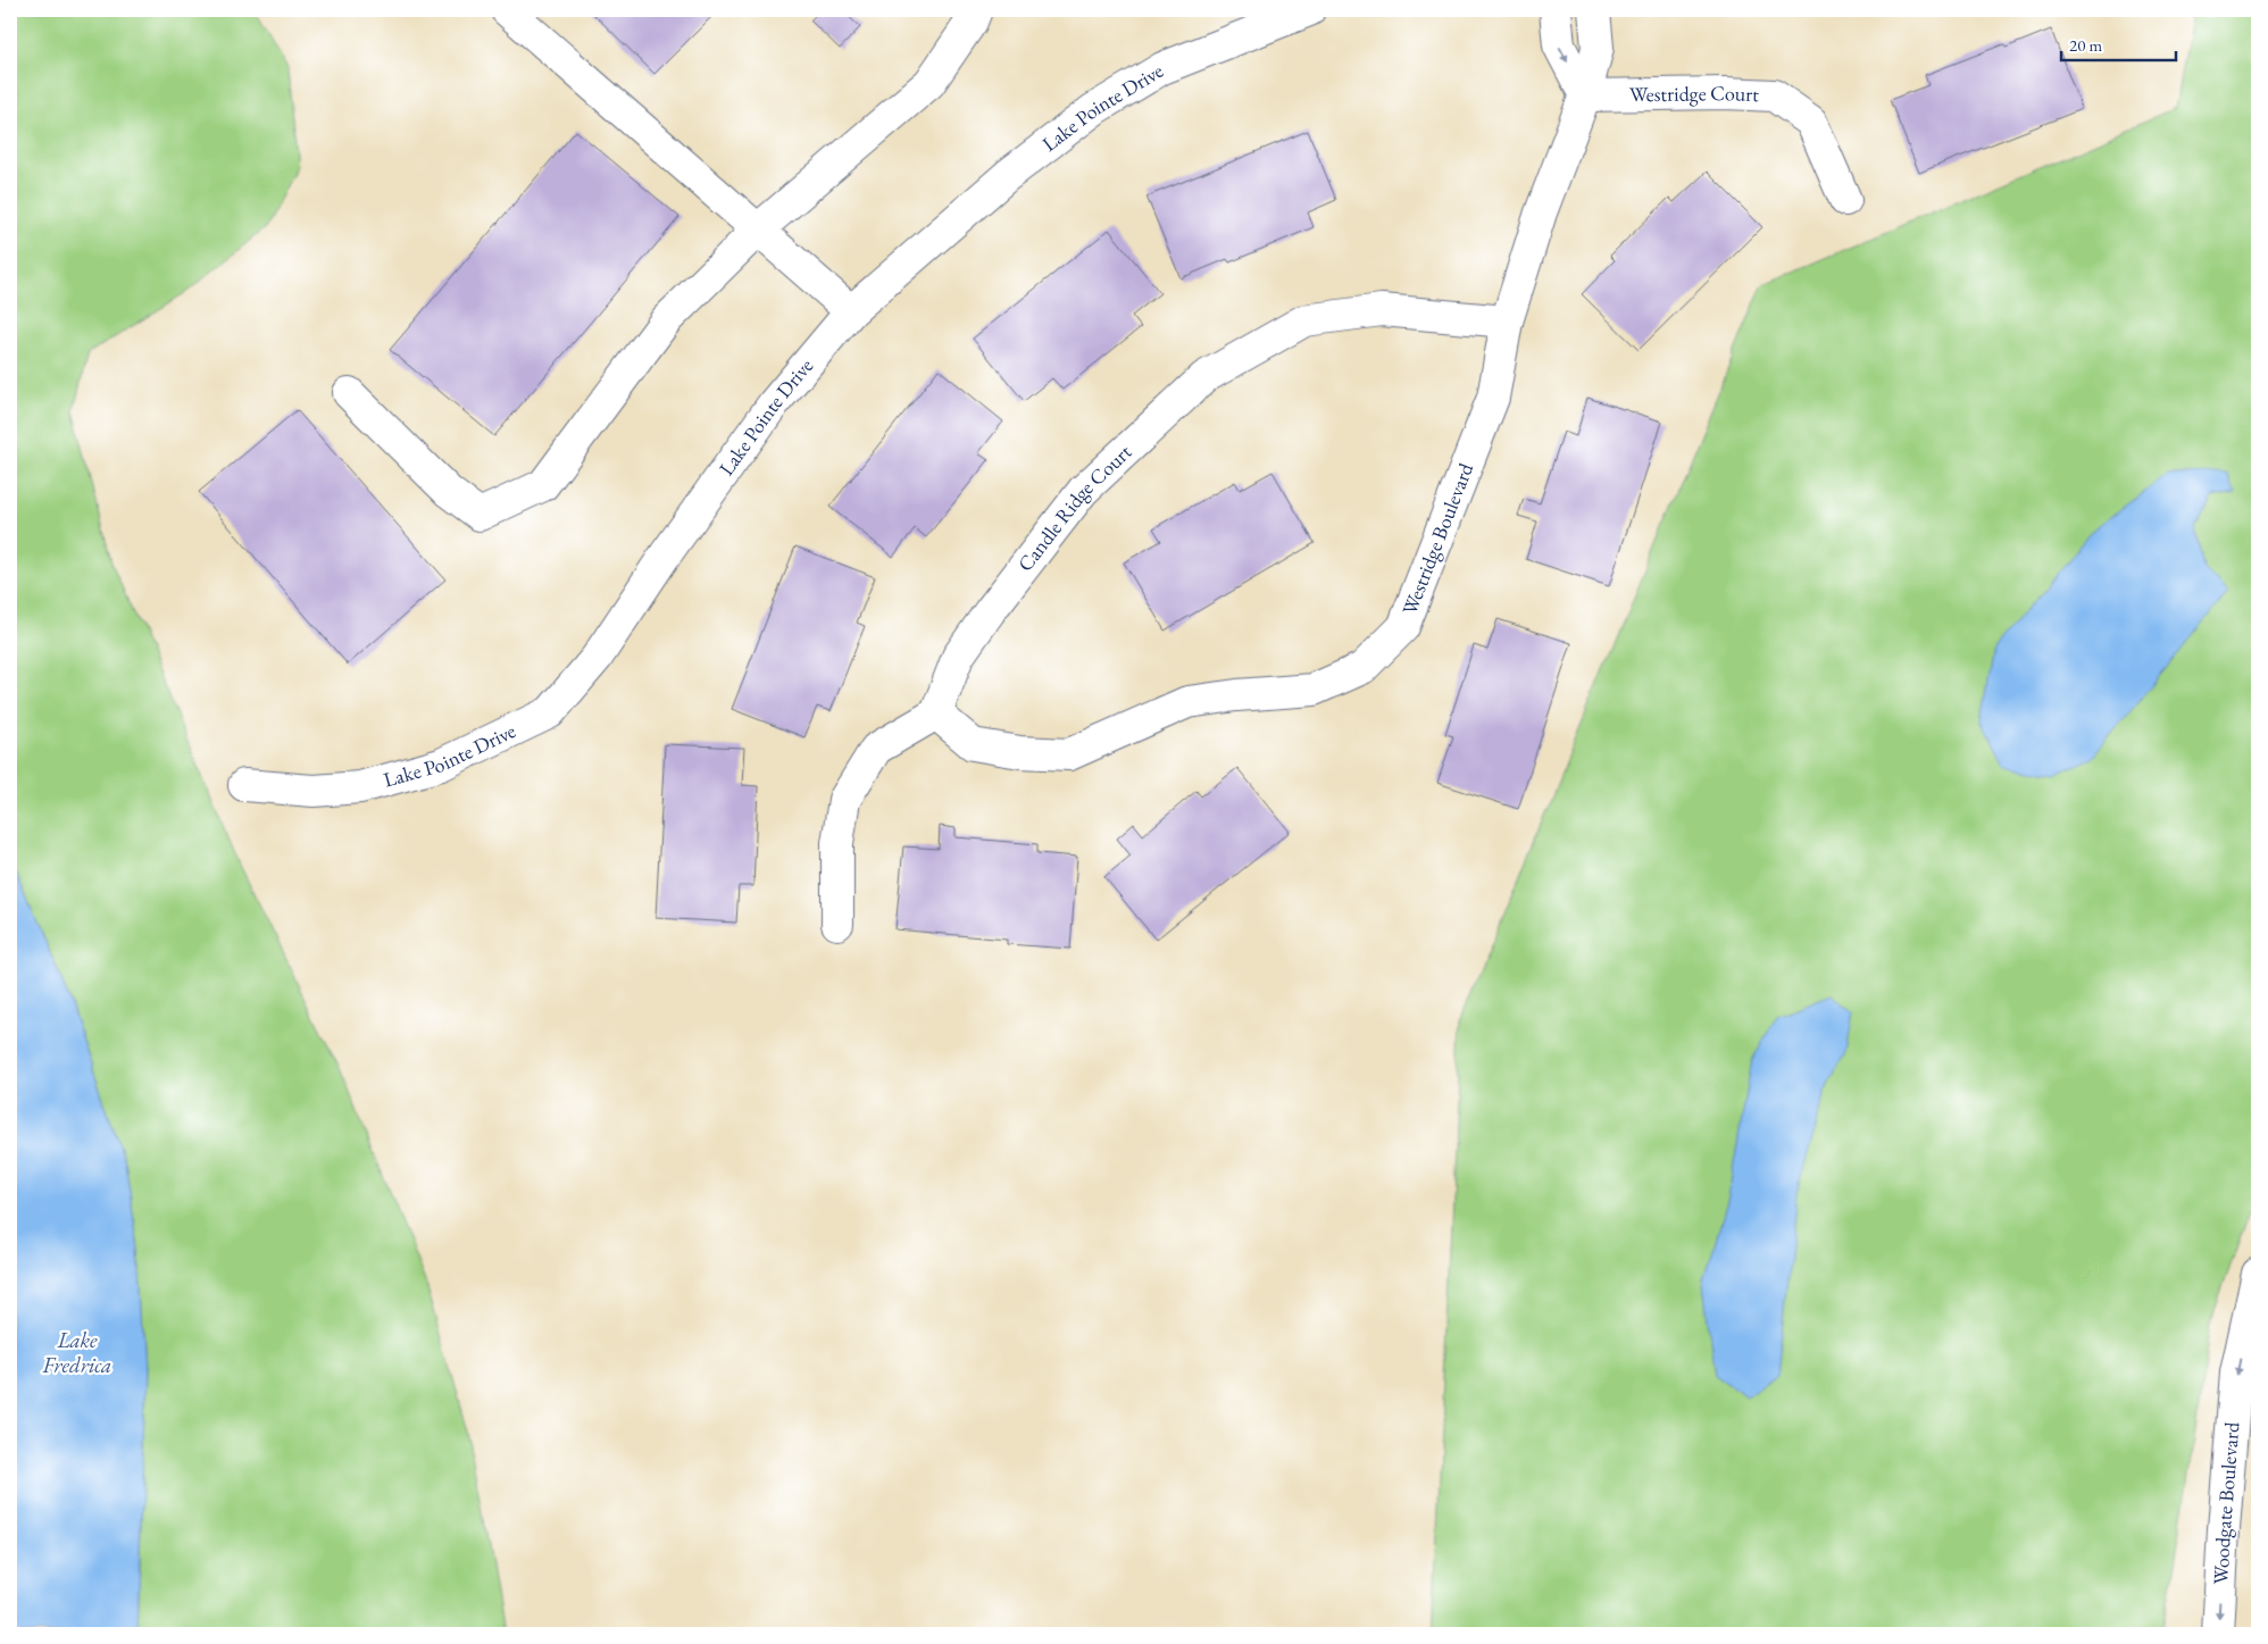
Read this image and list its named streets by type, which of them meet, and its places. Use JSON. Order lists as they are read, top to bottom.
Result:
{
  "streets": {
    "street": [
      "Westridge Court",
      "Lake Pointe Drive",
      "Candle Ridge Court",
      "Westridge Boulevard",
      "Woodgate Boulevard"
    ]
  },
  "crossings": [
    ["Westridge Court", "Westridge Boulevard"],
    ["Candle Ridge Court", "Westridge Boulevard"]
  ],
  "one_way": ["Woodgate Boulevard"],
  "water": ["Lake Fredrica"],
  "scale_bar": "20 m"
}
